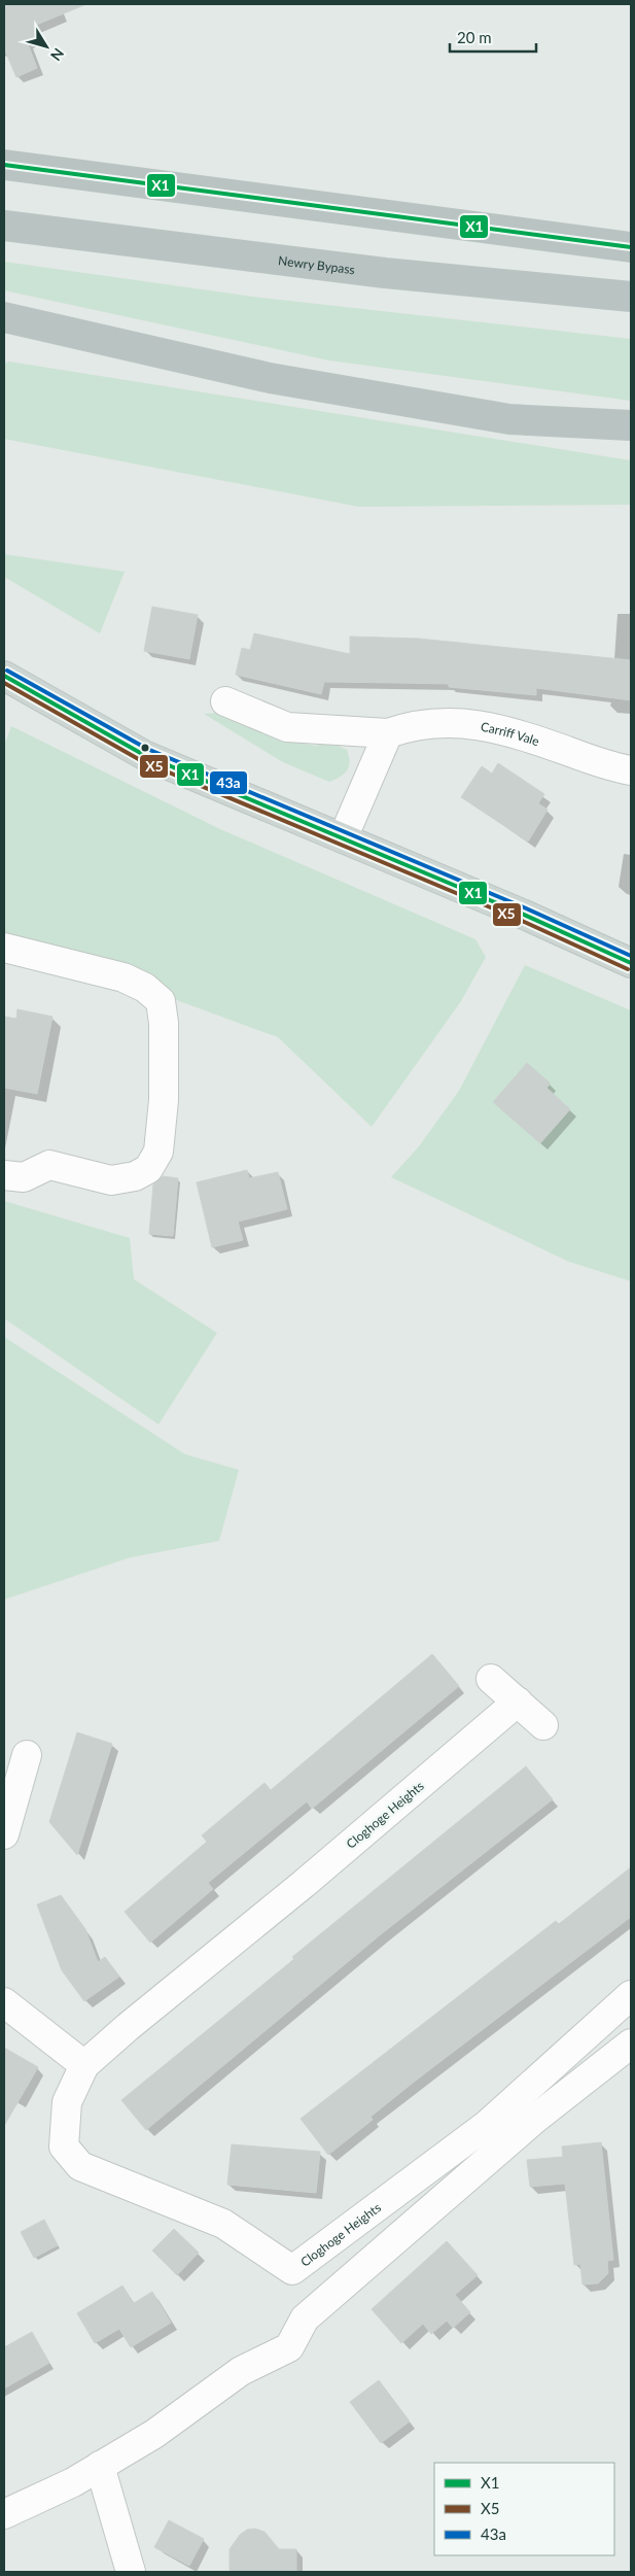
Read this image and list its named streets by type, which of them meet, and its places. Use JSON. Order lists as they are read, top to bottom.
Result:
{
  "streets": {
    "highway": ["Newry Bypass"],
    "street": ["Carriff Vale", "Cloghoge Heights"]
  },
  "lines": ["transit line X1", "transit line 43a", "transit line X5"],
  "legend": ["X1", "X5", "43a"],
  "scale_bar": "20 m",
  "north": "bottom right"
}
